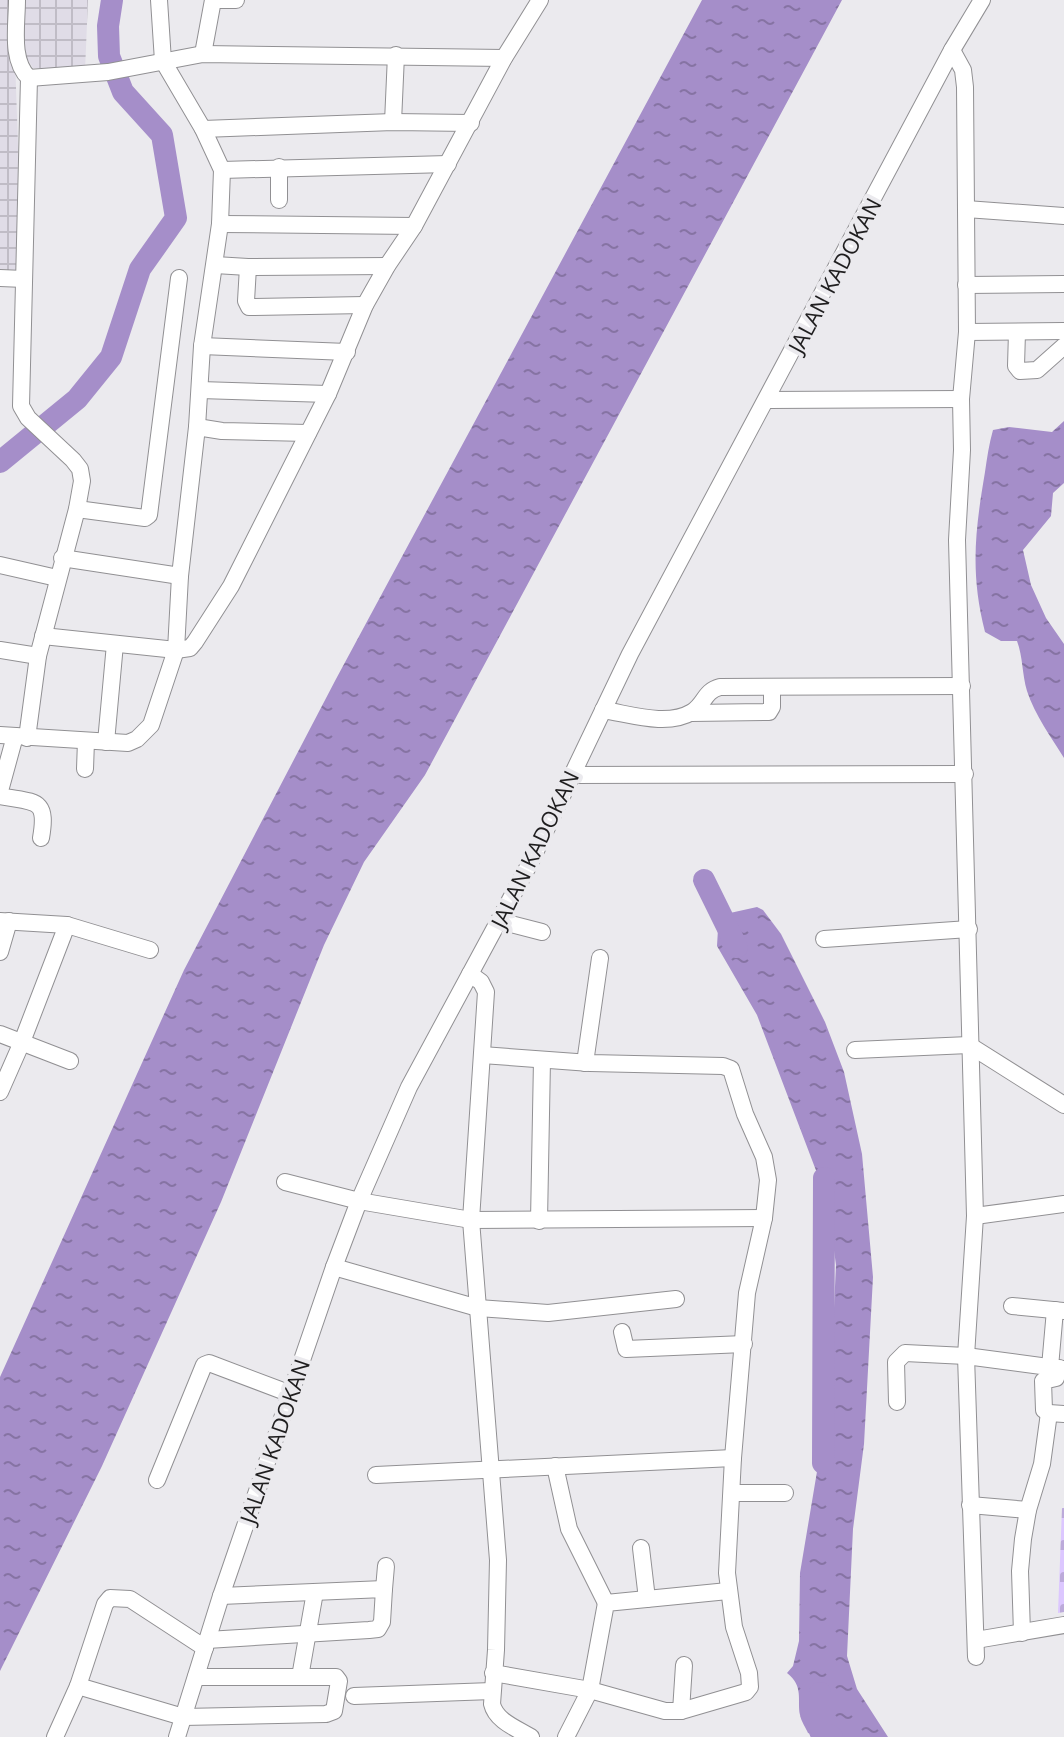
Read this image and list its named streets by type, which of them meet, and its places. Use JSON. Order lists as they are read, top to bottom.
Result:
{
  "streets": {
    "street": ["JALAN KADOKAN"]
  }
}
